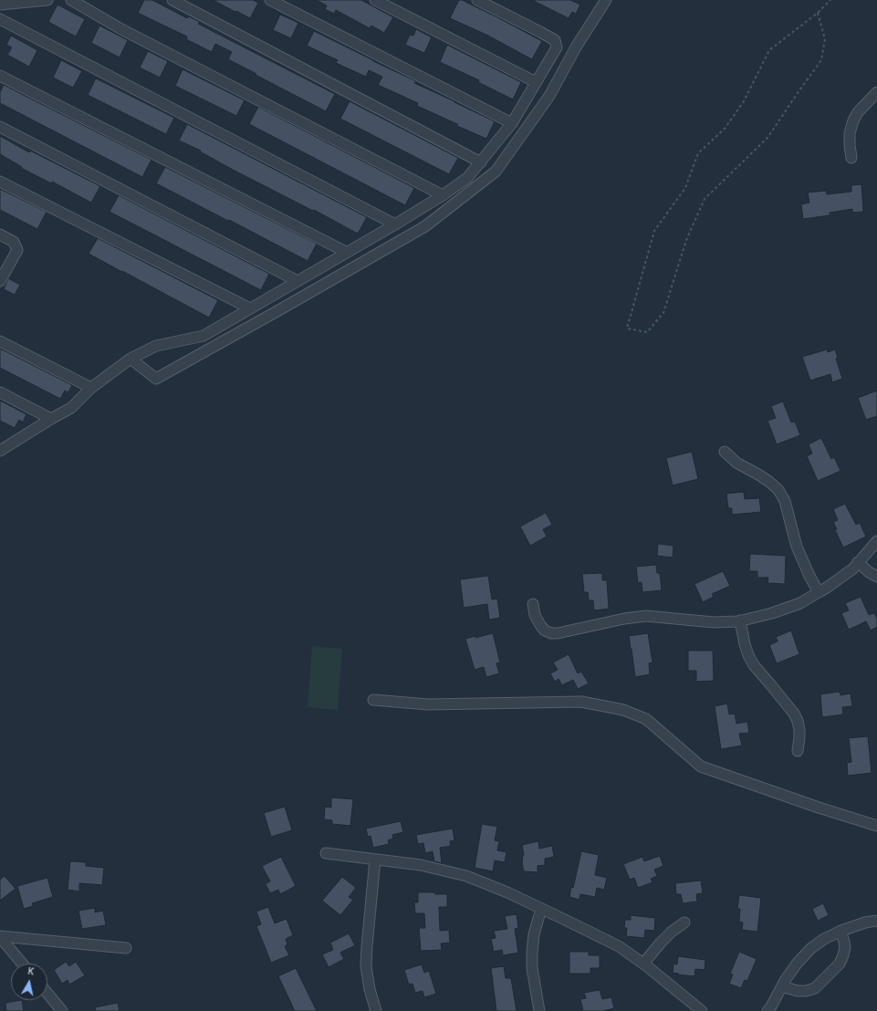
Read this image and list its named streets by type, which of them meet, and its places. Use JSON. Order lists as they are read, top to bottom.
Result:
{
  "north": "top"
}
